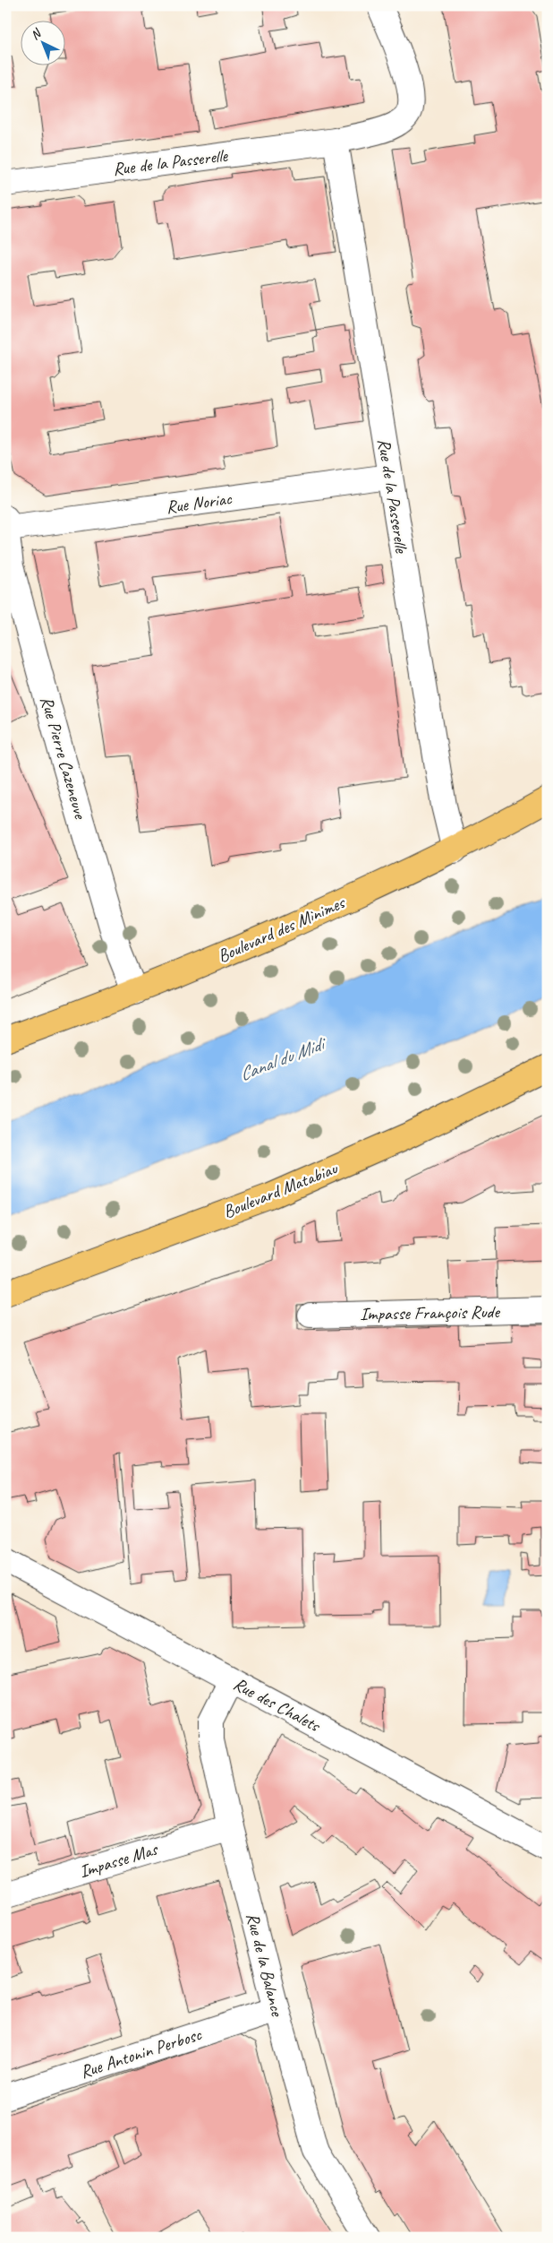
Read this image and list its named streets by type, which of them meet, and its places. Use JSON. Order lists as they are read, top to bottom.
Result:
{
  "streets": {
    "main road": ["Boulevard des Minimes", "Boulevard Matabiau"],
    "street": [
      "Rue de la Passerelle",
      "Rue Noriac",
      "Rue Pierre Cazeneuve",
      "Impasse François Rude",
      "Rue des Chalets",
      "Impasse Mas",
      "Rue de la Balance",
      "Rue Antonin Perbosc"
    ]
  },
  "crossings": [
    ["Rue de la Passerelle", "Rue Noriac"],
    ["Rue de la Passerelle", "Boulevard des Minimes"],
    ["Rue Noriac", "Rue Pierre Cazeneuve"],
    ["Rue Pierre Cazeneuve", "Boulevard des Minimes"],
    ["Rue des Chalets", "Rue de la Balance"],
    ["Impasse Mas", "Rue de la Balance"],
    ["Rue de la Balance", "Rue Antonin Perbosc"]
  ],
  "water": ["Canal du Midi"],
  "north": "top left"
}
